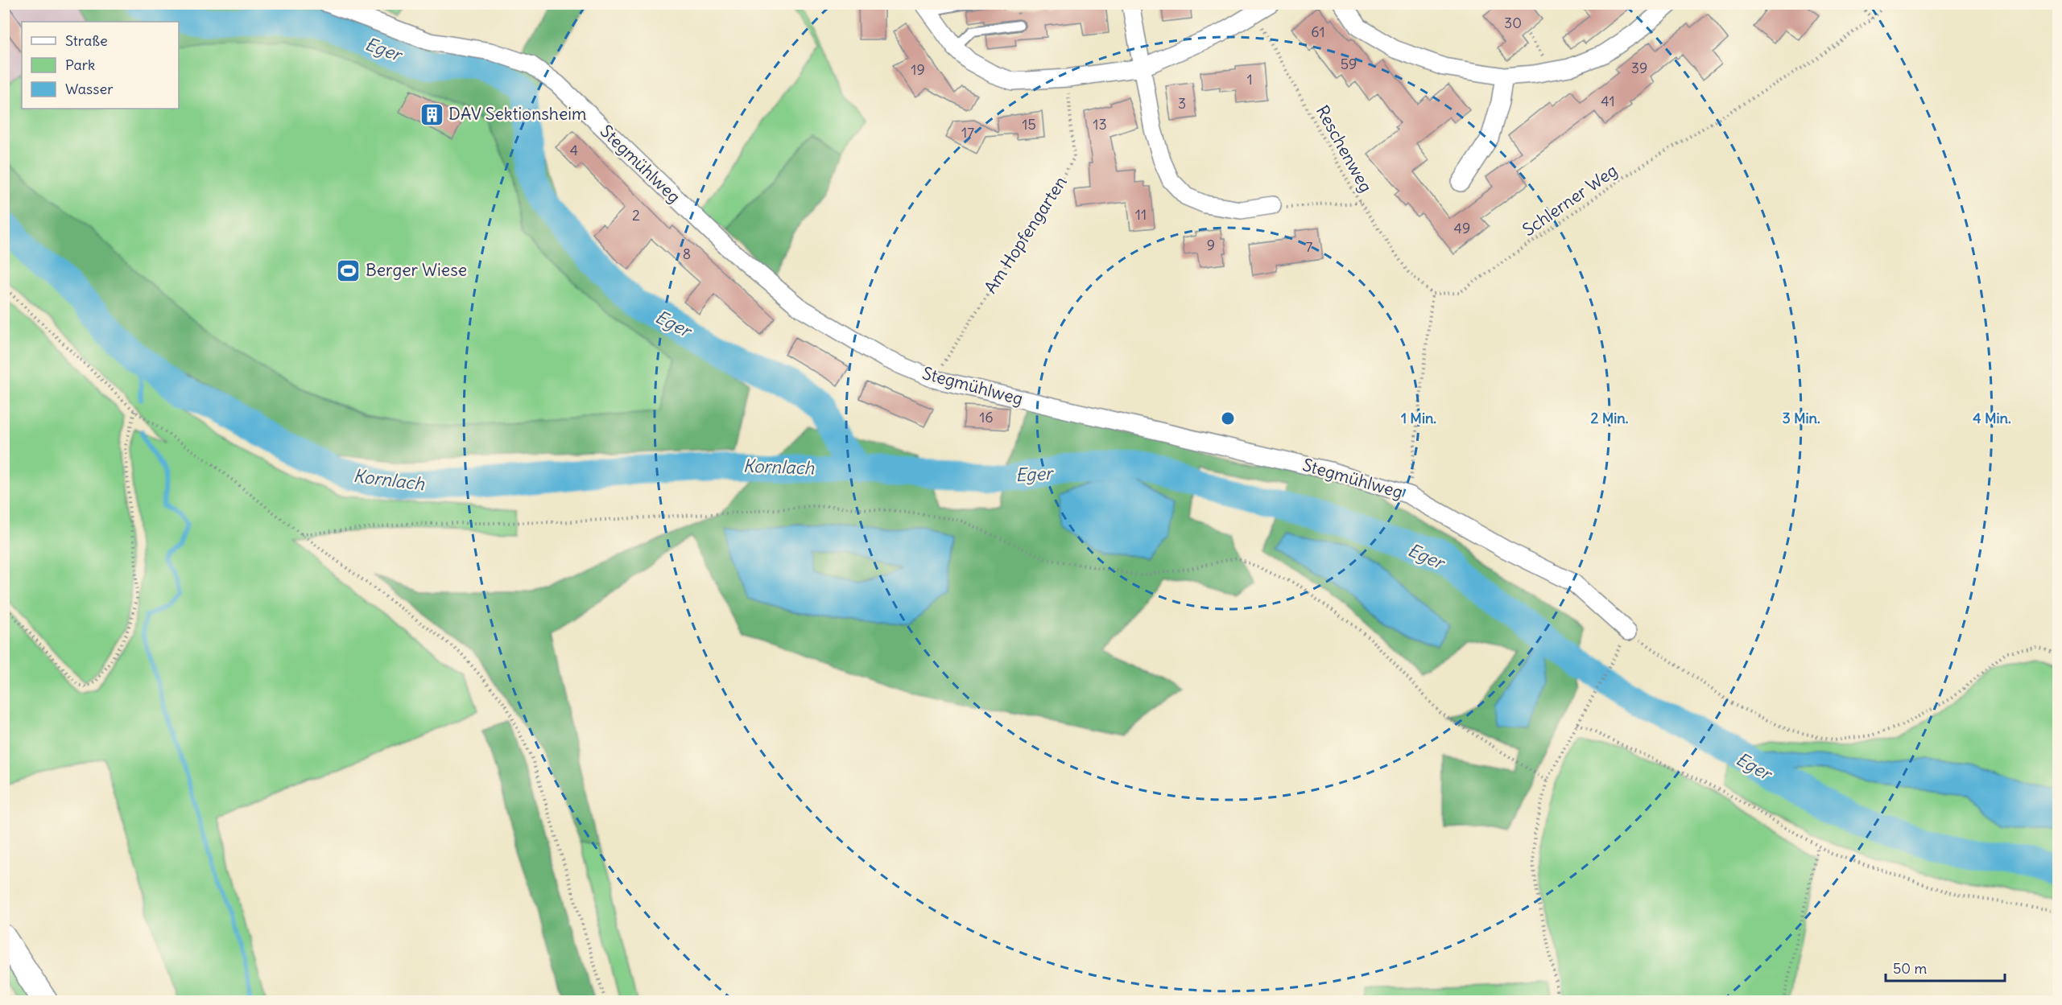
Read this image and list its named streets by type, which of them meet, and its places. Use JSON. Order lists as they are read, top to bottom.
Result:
{
  "streets": {
    "street": ["Stegmühlweg"],
    "path": ["Reschenweg", "Schlerner Weg", "Am Hopfengarten"]
  },
  "crossings": [
    ["Reschenweg", "Schlerner Weg"],
    ["Stegmühlweg", "Am Hopfengarten"]
  ],
  "water": ["Eger", "Kornlach"],
  "places": {
    "building": ["DAV Sektionsheim"],
    "sports": ["Berger Wiese"]
  },
  "house_numbers": [
    "30",
    "61",
    "59",
    "39",
    "19",
    "1",
    "41",
    "3",
    "15",
    "13",
    "17",
    "4",
    "11",
    "2",
    "49",
    "9",
    "7",
    "8",
    "16"
  ],
  "legend": ["Straße", "Park", "Wasser"],
  "scale_bar": "50 m",
  "rings": [
    "1 Min.",
    "2 Min.",
    "3 Min.",
    "4 Min."
  ]
}
